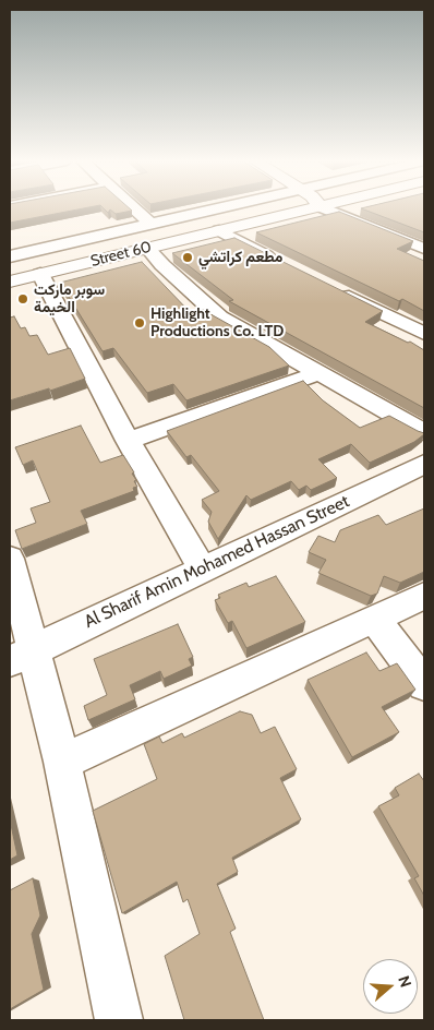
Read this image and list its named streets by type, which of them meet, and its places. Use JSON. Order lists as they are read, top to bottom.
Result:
{
  "streets": {
    "main road": ["Street 60"],
    "street": ["Al Sharif Amin Mohamed Hassan Street"]
  },
  "places": ["مطعم كراتشي", "سوبر ماركت الخيمة", "Highlight Productions Co. LTD"],
  "north": "right"
}
